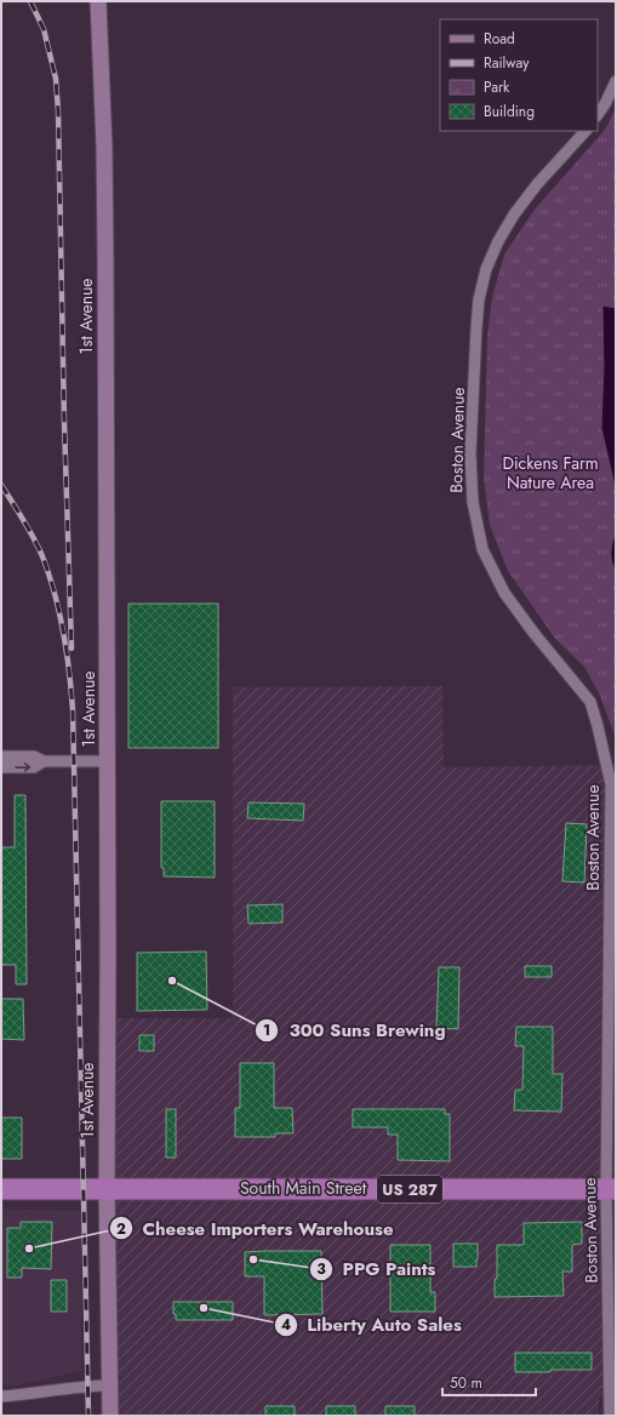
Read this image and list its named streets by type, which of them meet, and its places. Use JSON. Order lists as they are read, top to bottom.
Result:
{
  "streets": {
    "highway": ["South Main Street", "US 287"],
    "street": ["1st Avenue", "Boston Avenue"]
  },
  "crossings": [
    ["1st Avenue", "South Main Street"],
    ["1st Avenue", "US 287"],
    ["Boston Avenue", "South Main Street"],
    ["South Main Street", "US 287"]
  ],
  "parks": ["Dickens Farm Nature Area"],
  "places": [
    "300 Suns Brewing",
    "Cheese Importers Warehouse",
    "PPG Paints",
    "Liberty Auto Sales"
  ],
  "legend": [
    "Road",
    "Railway",
    "Park",
    "Building"
  ],
  "scale_bar": "50 m"
}
